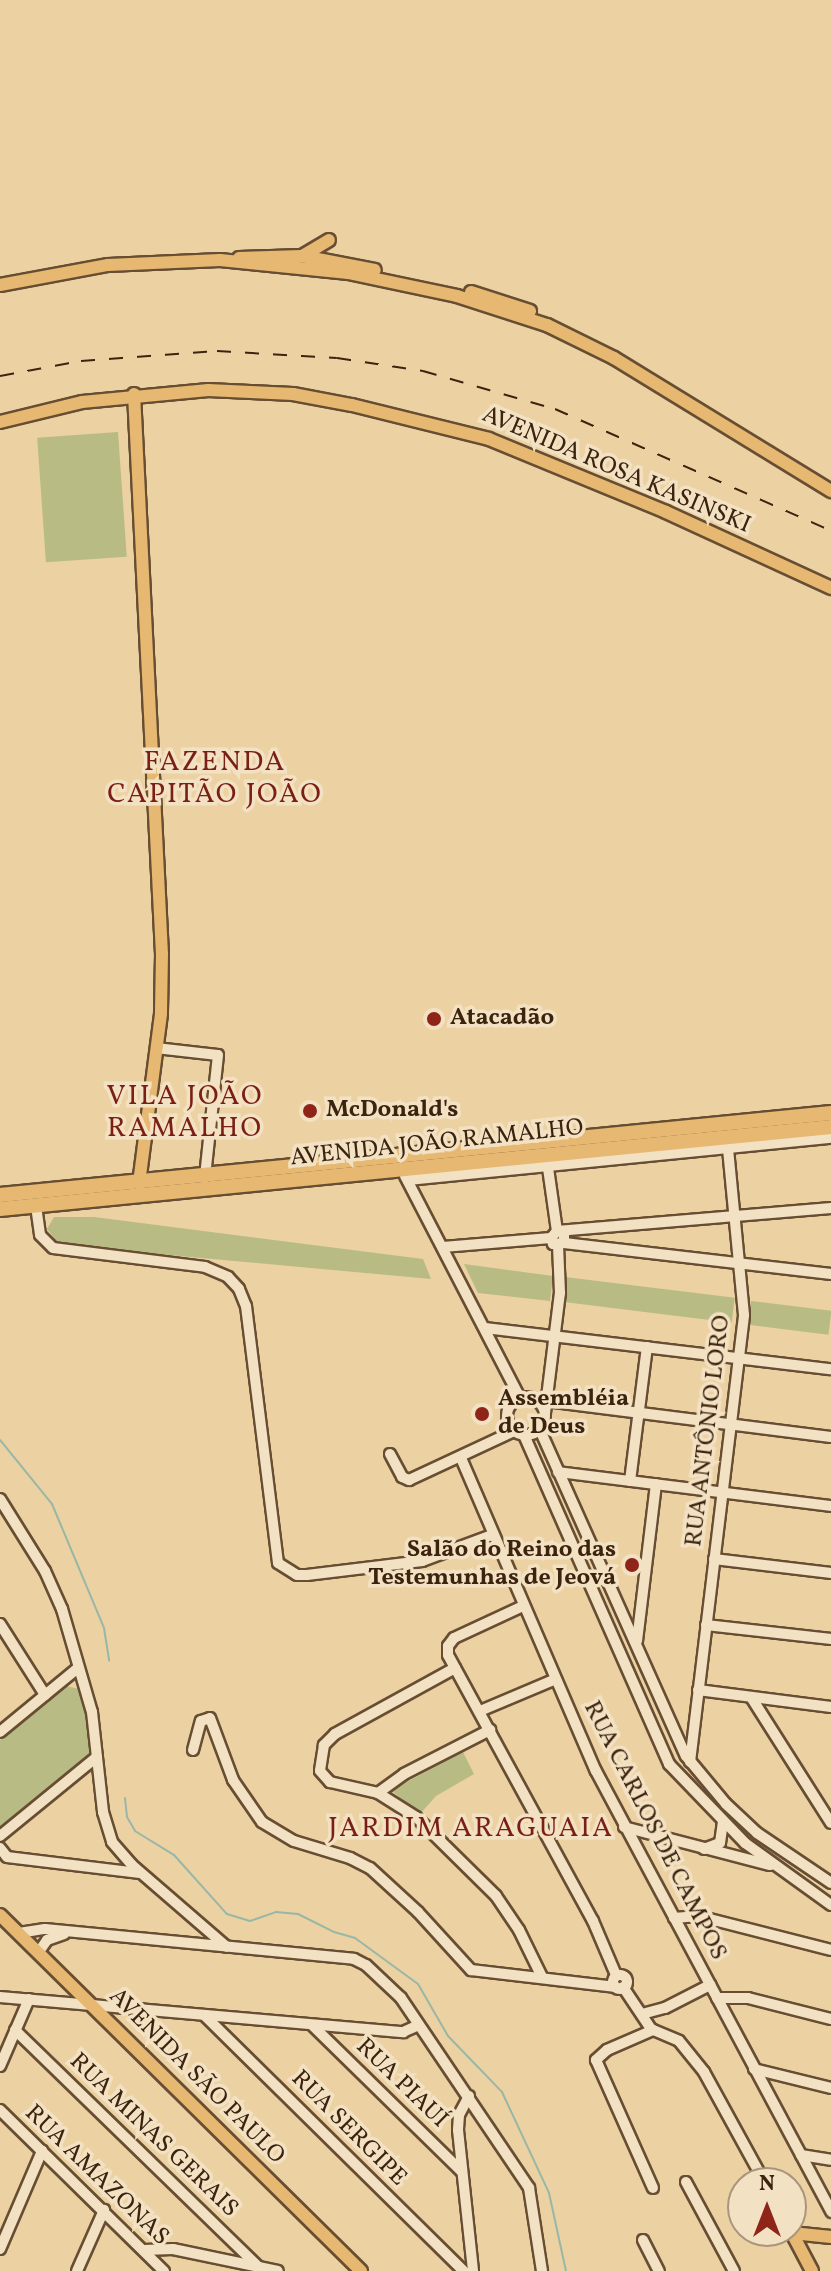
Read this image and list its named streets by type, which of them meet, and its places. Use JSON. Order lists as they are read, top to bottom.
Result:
{
  "streets": {
    "highway": ["AVENIDA JOÃO RAMALHO"],
    "main road": ["AVENIDA ROSA KASINSKI", "AVENIDA SÃO PAULO"],
    "street": [
      "RUA ANTÔNIO LORO",
      "RUA CARLOS DE CAMPOS",
      "RUA PIAUÍ",
      "RUA SERGIPE",
      "RUA MINAS GERAIS",
      "RUA AMAZONAS"
    ]
  },
  "crossings": [
    ["AVENIDA JOÃO RAMALHO", "RUA ANTÔNIO LORO"]
  ],
  "districts": ["FAZENDA CAPITÃO JOÃO", "VILA JOÃO RAMALHO", "JARDIM ARAGUAIA"],
  "places": [
    "Atacadão",
    "McDonald's",
    "Assembléia de Deus",
    "Salão do Reino das Testemunhas de Jeová"
  ],
  "north": "top"
}
